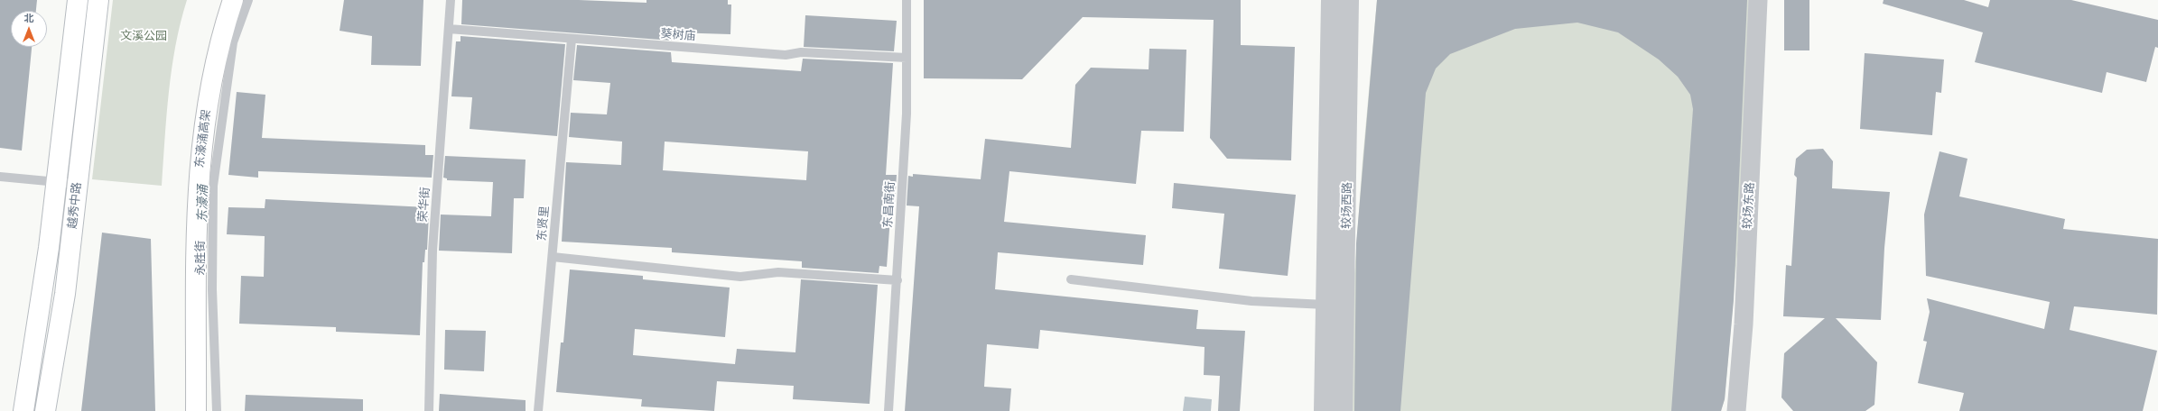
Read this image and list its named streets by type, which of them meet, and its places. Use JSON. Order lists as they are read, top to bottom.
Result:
{
  "streets": {
    "main road": ["东濠涌高架", "越秀中路"],
    "street": ["较场西路", "较场东路"],
    "lane": [
      "葵树庙",
      "荣华街",
      "东昌南街",
      "东贤里",
      "永胜街"
    ]
  },
  "crossings": [
    ["葵树庙", "荣华街"],
    ["葵树庙", "东昌南街"],
    ["葵树庙", "东贤里"]
  ],
  "water": ["东濠涌"],
  "parks": ["文溪公园"],
  "north": "top"
}
